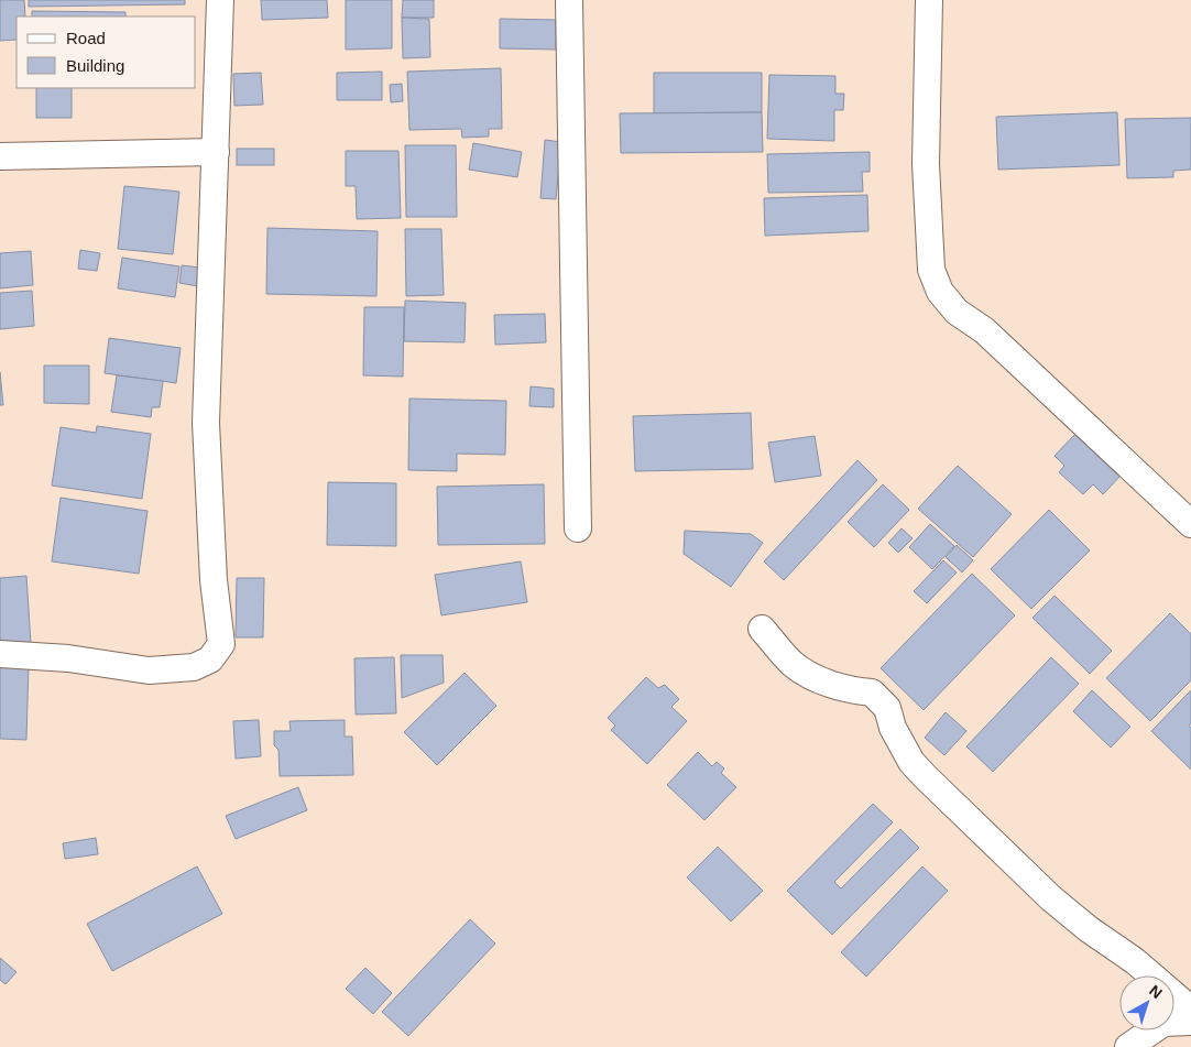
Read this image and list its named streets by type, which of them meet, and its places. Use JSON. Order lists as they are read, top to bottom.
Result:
{
  "legend": ["Road", "Building"],
  "north": "top right"
}
